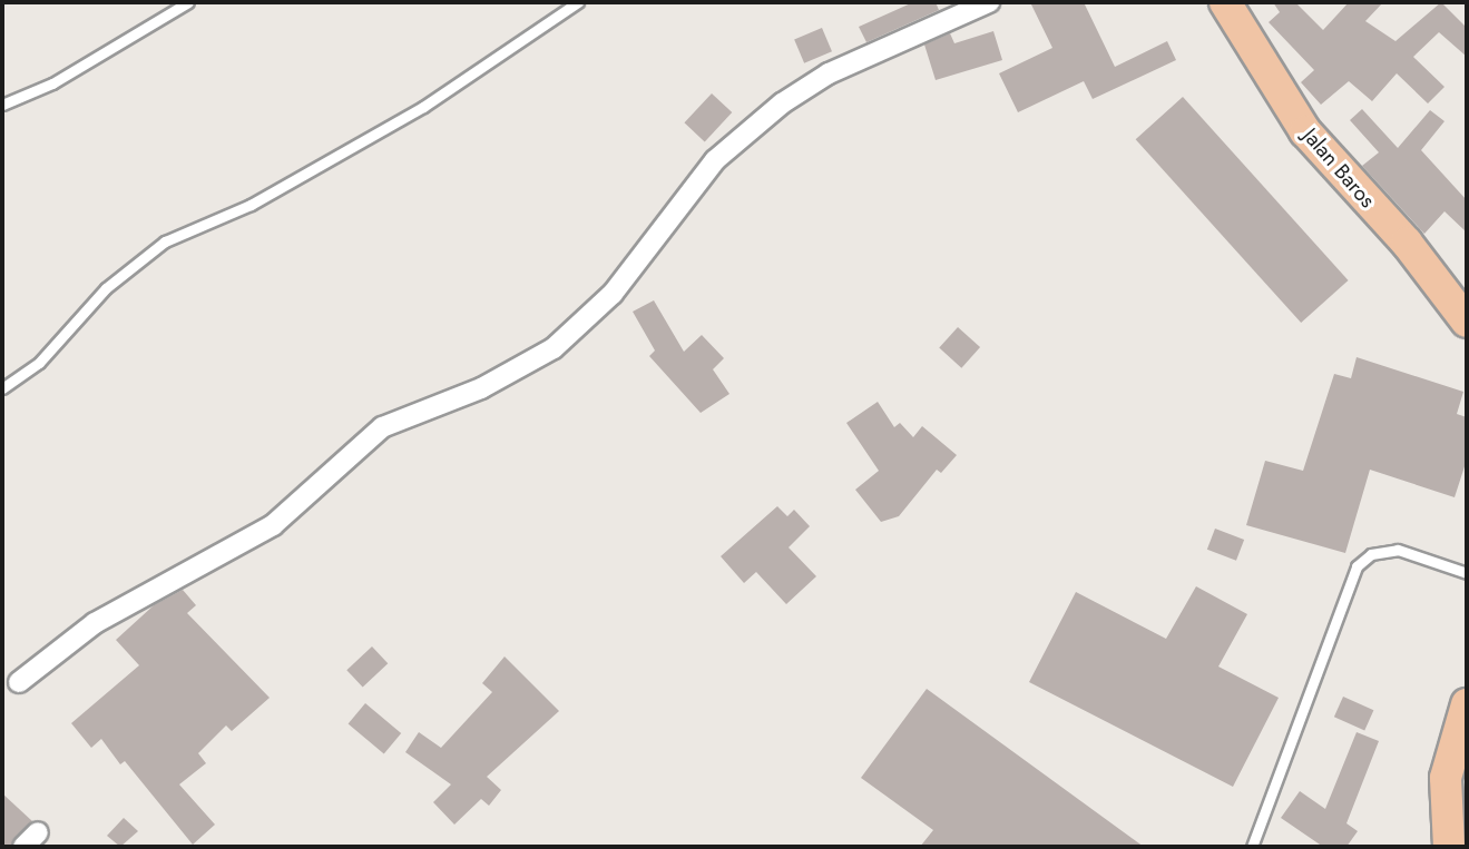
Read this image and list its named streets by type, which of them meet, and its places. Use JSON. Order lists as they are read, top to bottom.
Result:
{
  "streets": {
    "main road": ["Jalan Baros"]
  }
}
